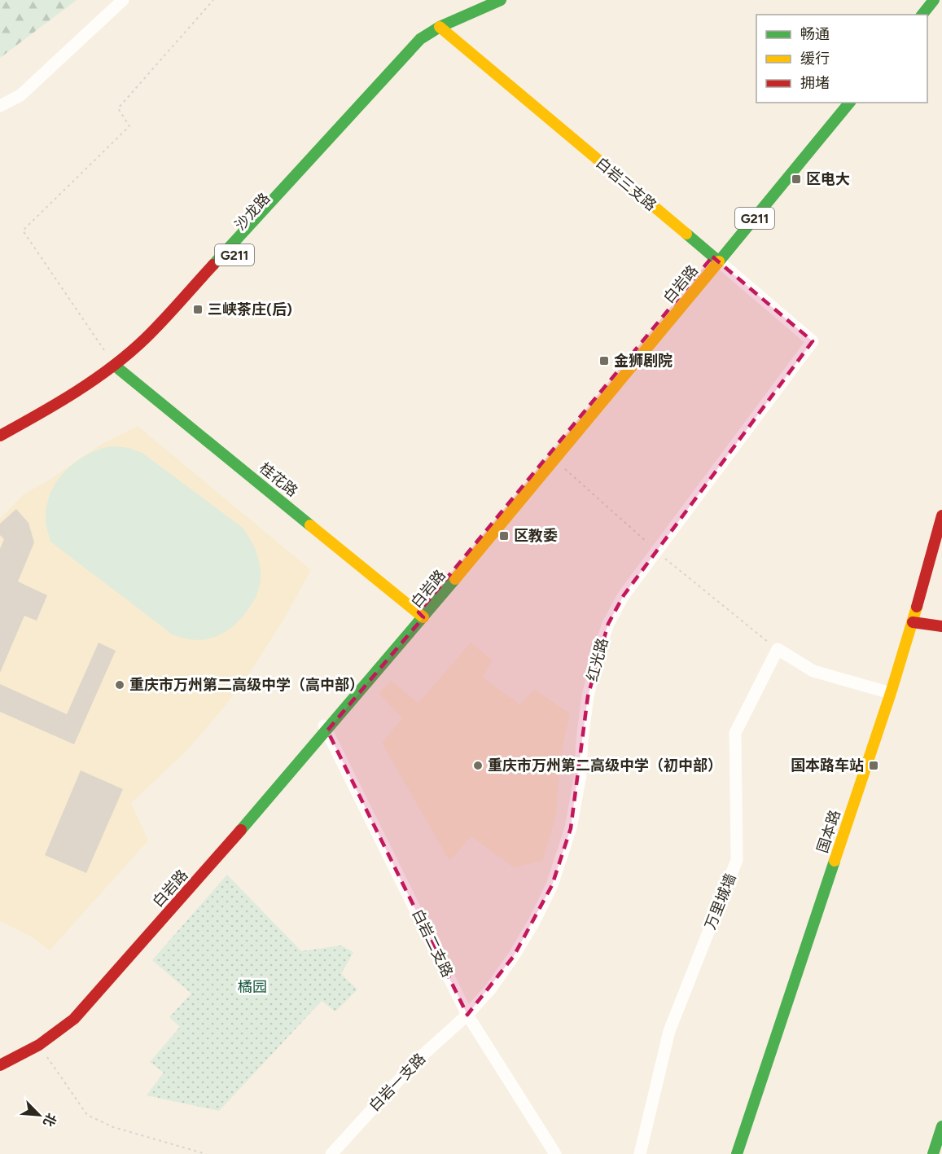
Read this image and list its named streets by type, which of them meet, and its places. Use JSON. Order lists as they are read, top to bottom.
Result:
{
  "streets": {
    "main road": [
      "白岩三支路",
      "沙龙路",
      "G211",
      "白岩路",
      "桂花路",
      "国本路"
    ],
    "street": [
      "红光路",
      "万里城墙",
      "白岩二支路",
      "白岩一支路"
    ]
  },
  "crossings": [
    ["白岩三支路", "沙龙路"],
    ["白岩三支路", "白岩路"],
    ["白岩三支路", "红光路"],
    ["沙龙路", "桂花路"],
    ["白岩路", "桂花路"],
    ["白岩路", "白岩二支路"],
    ["红光路", "白岩二支路"],
    ["红光路", "白岩一支路"],
    ["白岩二支路", "白岩一支路"]
  ],
  "parks": ["橘园"],
  "places": {
    "transit": [
      "区电大",
      "三峡茶庄(后)",
      "金狮剧院",
      "区教委",
      "国本路车站"
    ],
    "other": ["重庆市万州第二高级中学（高中部）", "重庆市万州第二高级中学（初中部）"]
  },
  "legend": ["畅通", "缓行", "拥堵"],
  "north": "bottom right"
}
